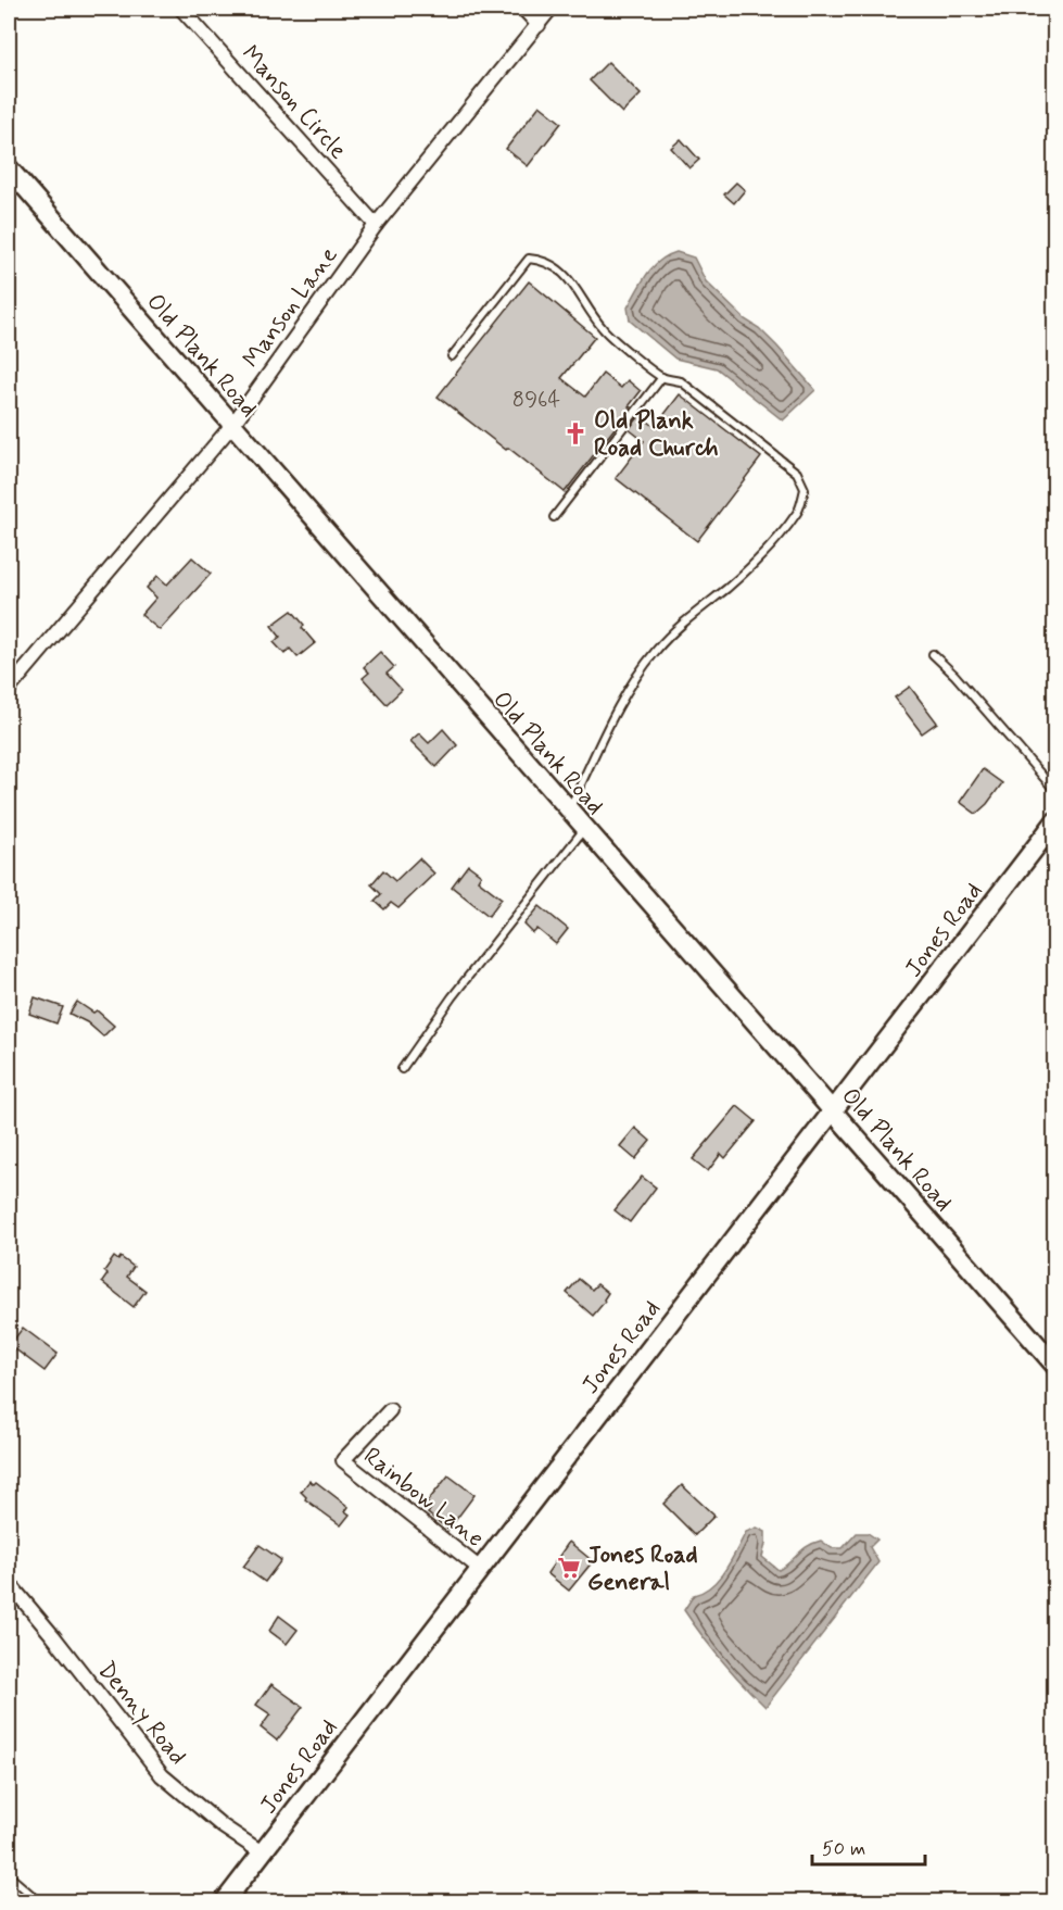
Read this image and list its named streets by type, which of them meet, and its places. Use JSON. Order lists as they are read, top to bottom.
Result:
{
  "streets": {
    "street": [
      "Manson Circle",
      "Manson Lane",
      "Old Plank Road",
      "Jones Road",
      "Rainbow Lane",
      "Denny Road"
    ]
  },
  "crossings": [
    ["Manson Circle", "Manson Lane"],
    ["Manson Lane", "Old Plank Road"],
    ["Old Plank Road", "Jones Road"],
    ["Jones Road", "Rainbow Lane"],
    ["Jones Road", "Denny Road"]
  ],
  "places": {
    "church": ["Old Plank Road Church"],
    "supermarket": ["Jones Road General"]
  },
  "house_numbers": ["8964"],
  "scale_bar": "50 m"
}
